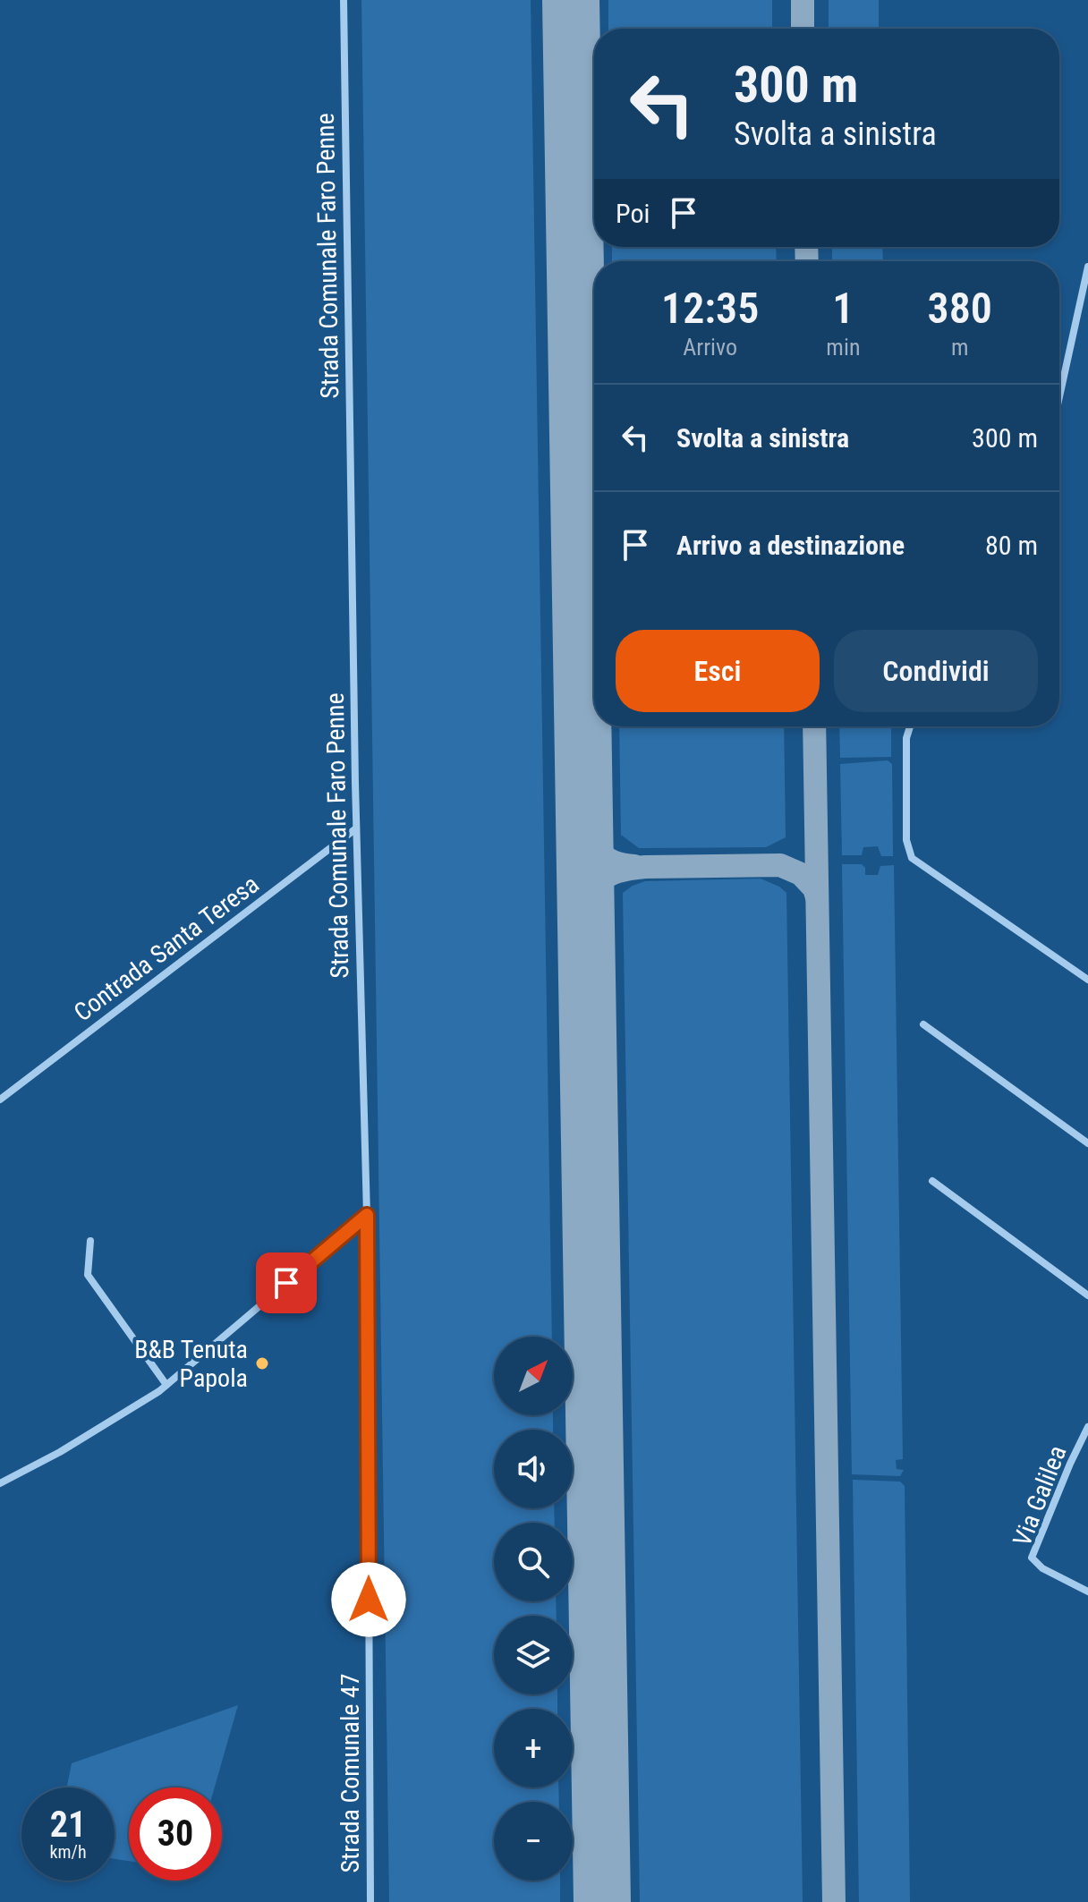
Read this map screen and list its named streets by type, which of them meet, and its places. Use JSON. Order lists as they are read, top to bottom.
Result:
{
  "streets": {
    "street": [
      "Strada Comunale Faro Penne",
      "Contrada Santa Teresa",
      "Via Galilea",
      "Strada Comunale 47"
    ]
  },
  "crossings": [
    ["Strada Comunale Faro Penne", "Contrada Santa Teresa"],
    ["Strada Comunale Faro Penne", "Strada Comunale 47"]
  ],
  "places": ["B&B Tenuta Papola"],
  "north": "top right",
  "page": {
    "turn": ["300 m", "Svolta a sinistra"],
    "then": "Poi",
    "eta": [
      "12:35",
      "Arrivo",
      "1",
      "min",
      "380",
      "m"
    ],
    "list": [
      {
        "name": "Svolta a sinistra",
        "value": "300 m"
      },
      {
        "name": "Arrivo a destinazione",
        "value": "80 m"
      }
    ],
    "buttons": ["Esci", "Condividi"],
    "map_buttons": ["+", "−"],
    "speed": "21 km/h",
    "limit": "30"
  }
}
